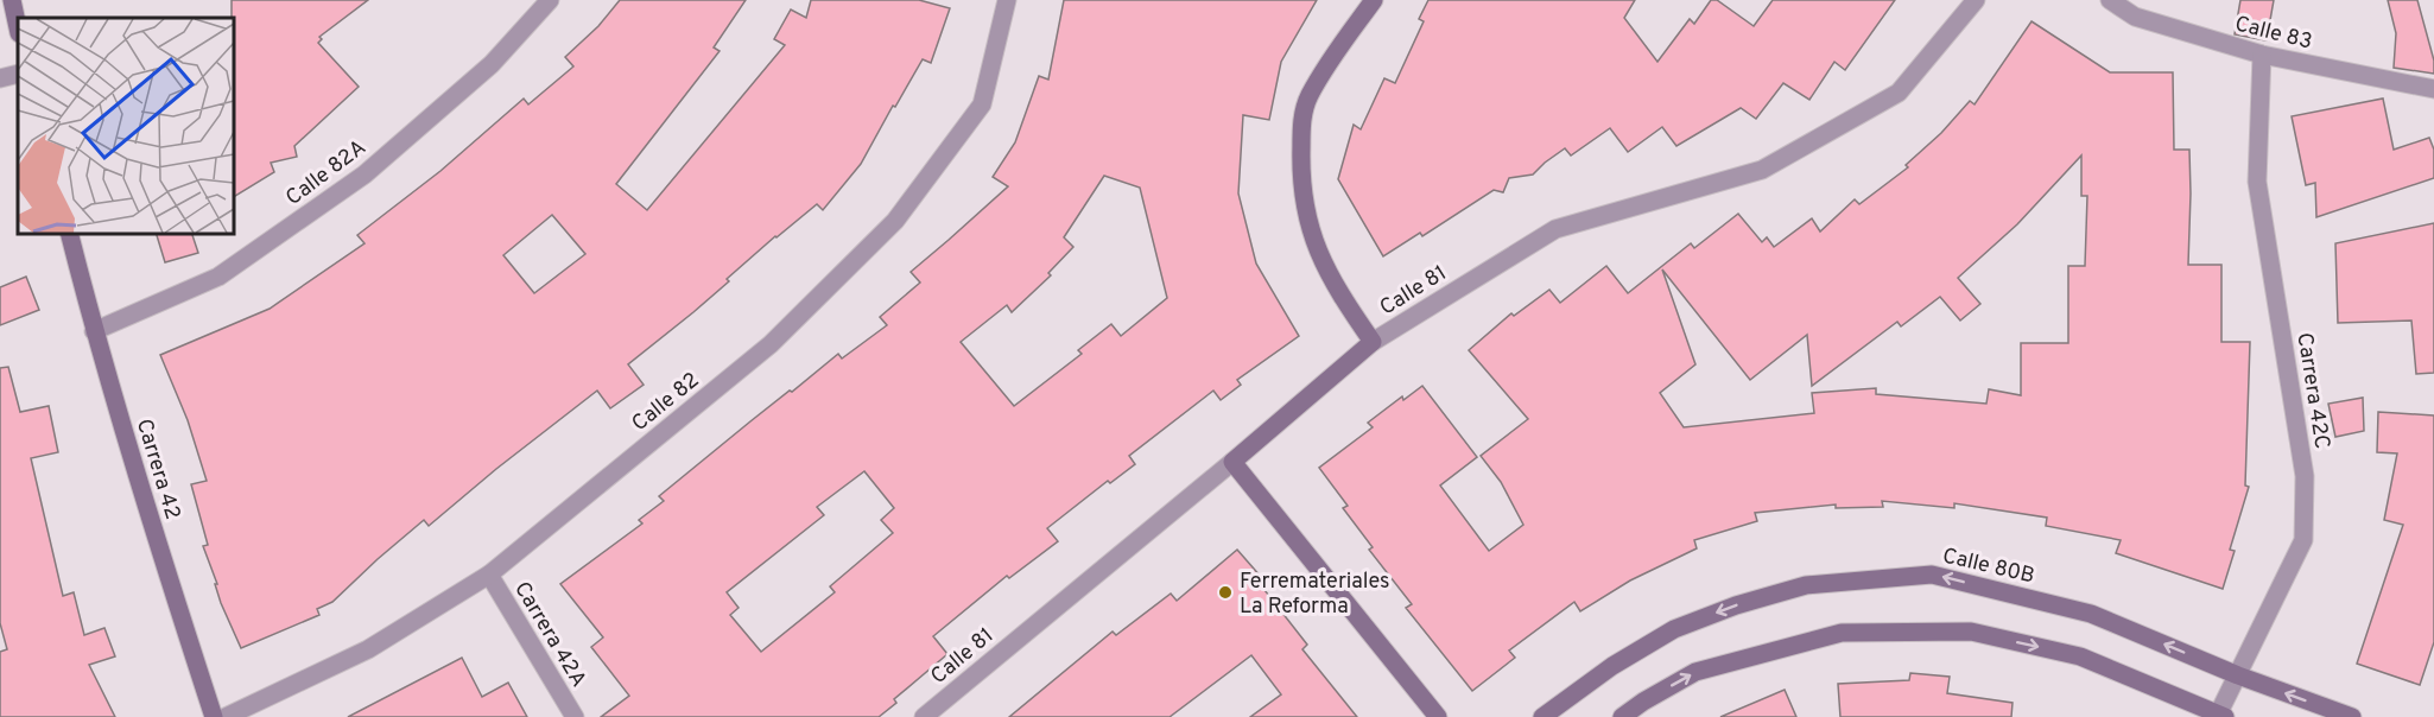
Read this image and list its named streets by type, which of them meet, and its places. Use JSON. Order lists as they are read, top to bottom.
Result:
{
  "streets": {
    "main road": ["Calle 81", "Carrera 42", "Calle 80B"],
    "street": [
      "Calle 83",
      "Calle 82A",
      "Carrera 42C",
      "Calle 82",
      "Carrera 42A"
    ]
  },
  "crossings": [
    ["Calle 83", "Carrera 42C"],
    ["Calle 82A", "Carrera 42"],
    ["Carrera 42C", "Calle 80B"],
    ["Calle 82", "Carrera 42A"]
  ],
  "places": ["Ferremateriales La Reforma"]
}
